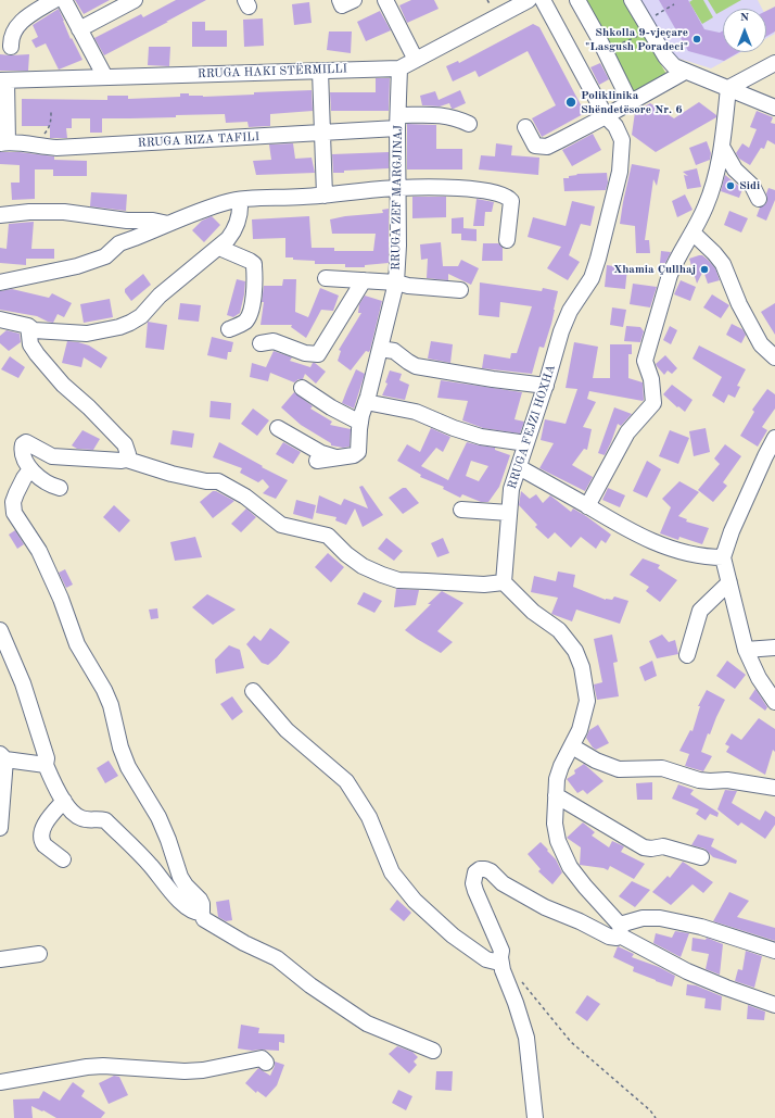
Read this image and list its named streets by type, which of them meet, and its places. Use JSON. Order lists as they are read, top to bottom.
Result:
{
  "streets": {
    "street": [
      "RRUGA HAKI STËRMILLI",
      "RRUGA RIZA TAFILI",
      "RRUGA ZEF MARGJINAJ",
      "RRUGA FEJZI HOXHA"
    ]
  },
  "crossings": [
    ["RRUGA HAKI STËRMILLI", "RRUGA ZEF MARGJINAJ"],
    ["RRUGA RIZA TAFILI", "RRUGA ZEF MARGJINAJ"]
  ],
  "places": [
    "Shkolla 9-vjeçare \"Lasgush Poradeci\"",
    "Poliklinika Shëndetësore Nr. 6",
    "Sidi",
    "Xhamia Çullhaj"
  ],
  "north": "top"
}
